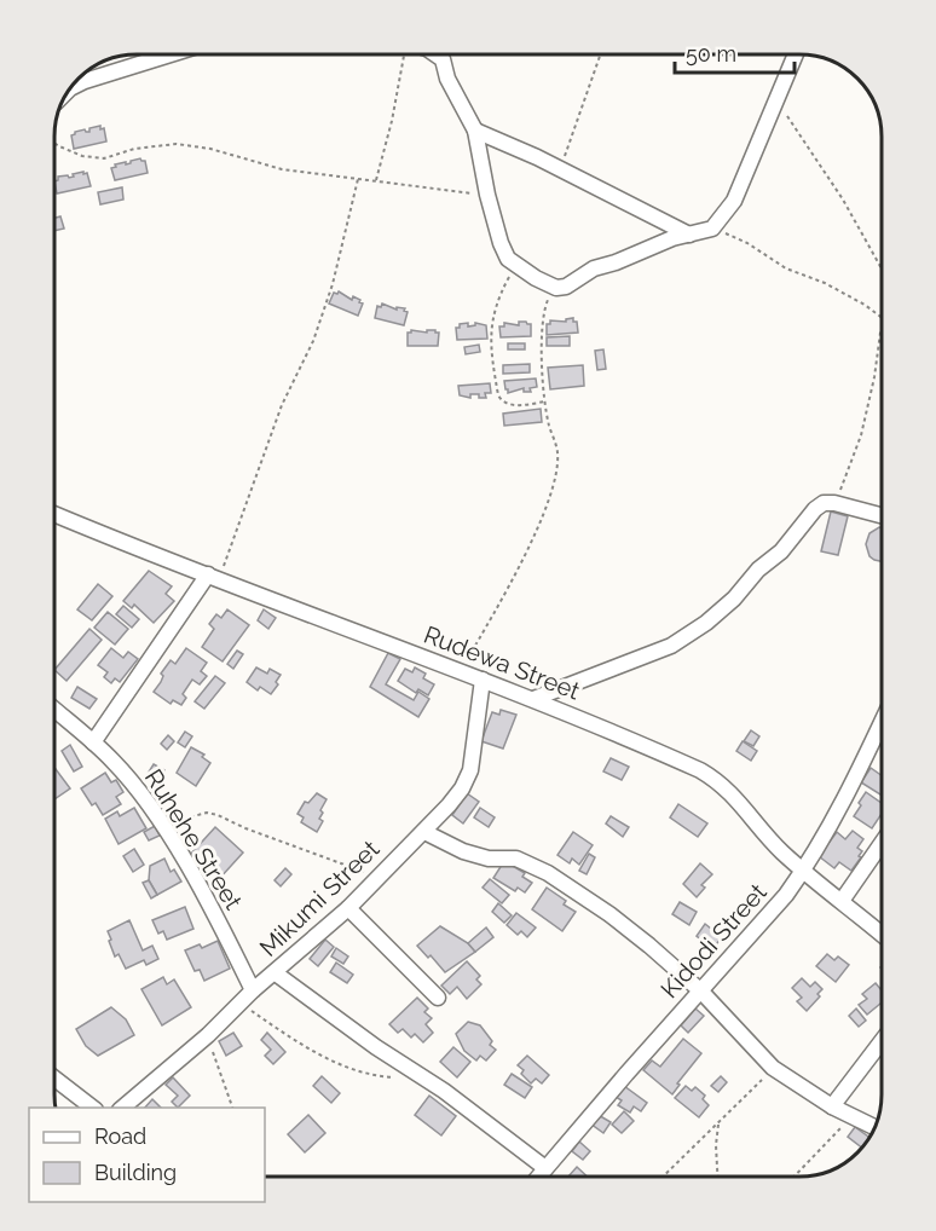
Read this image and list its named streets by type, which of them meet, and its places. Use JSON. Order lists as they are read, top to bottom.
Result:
{
  "streets": {
    "street": [
      "Rudewa Street",
      "Ruhehe Street",
      "Mikumi Street",
      "Kidodi Street"
    ]
  },
  "crossings": [
    ["Rudewa Street", "Mikumi Street"],
    ["Rudewa Street", "Kidodi Street"],
    ["Ruhehe Street", "Mikumi Street"]
  ],
  "legend": ["Road", "Building"],
  "scale_bar": "50 m"
}
